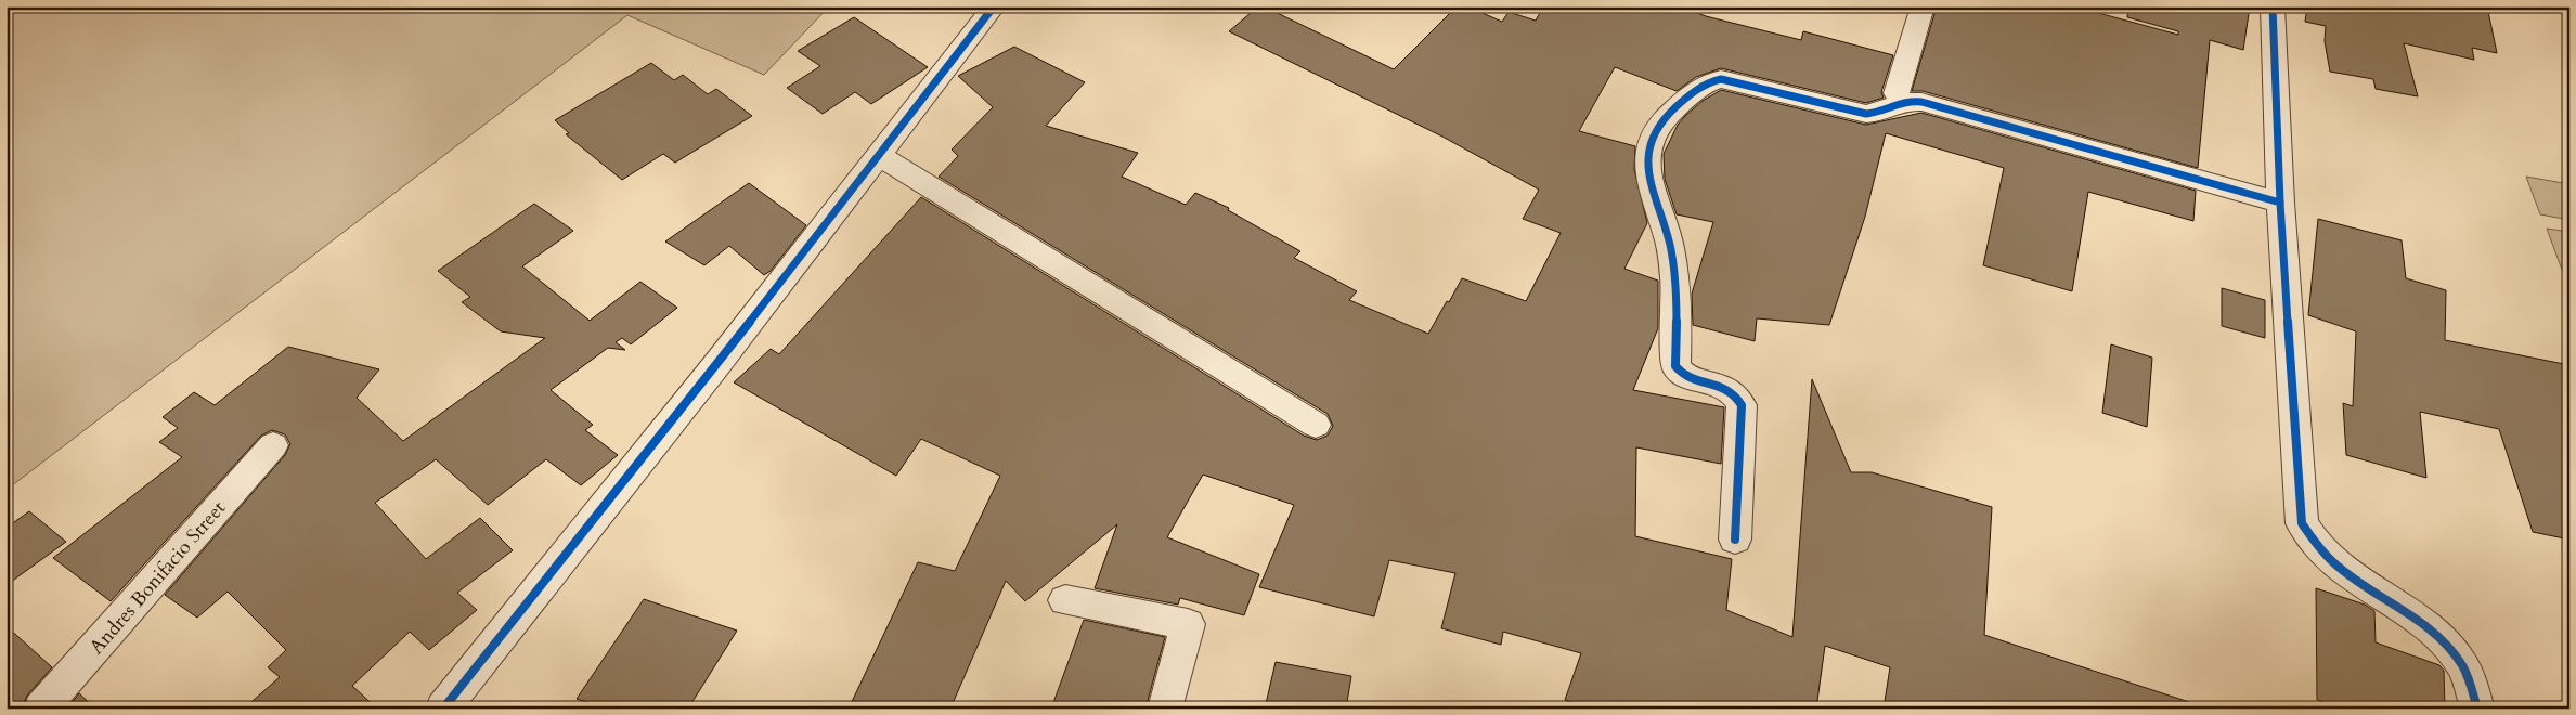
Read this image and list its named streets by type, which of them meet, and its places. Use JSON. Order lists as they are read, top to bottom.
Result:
{
  "streets": {
    "street": ["Andres Bonifacio Street"]
  }
}
